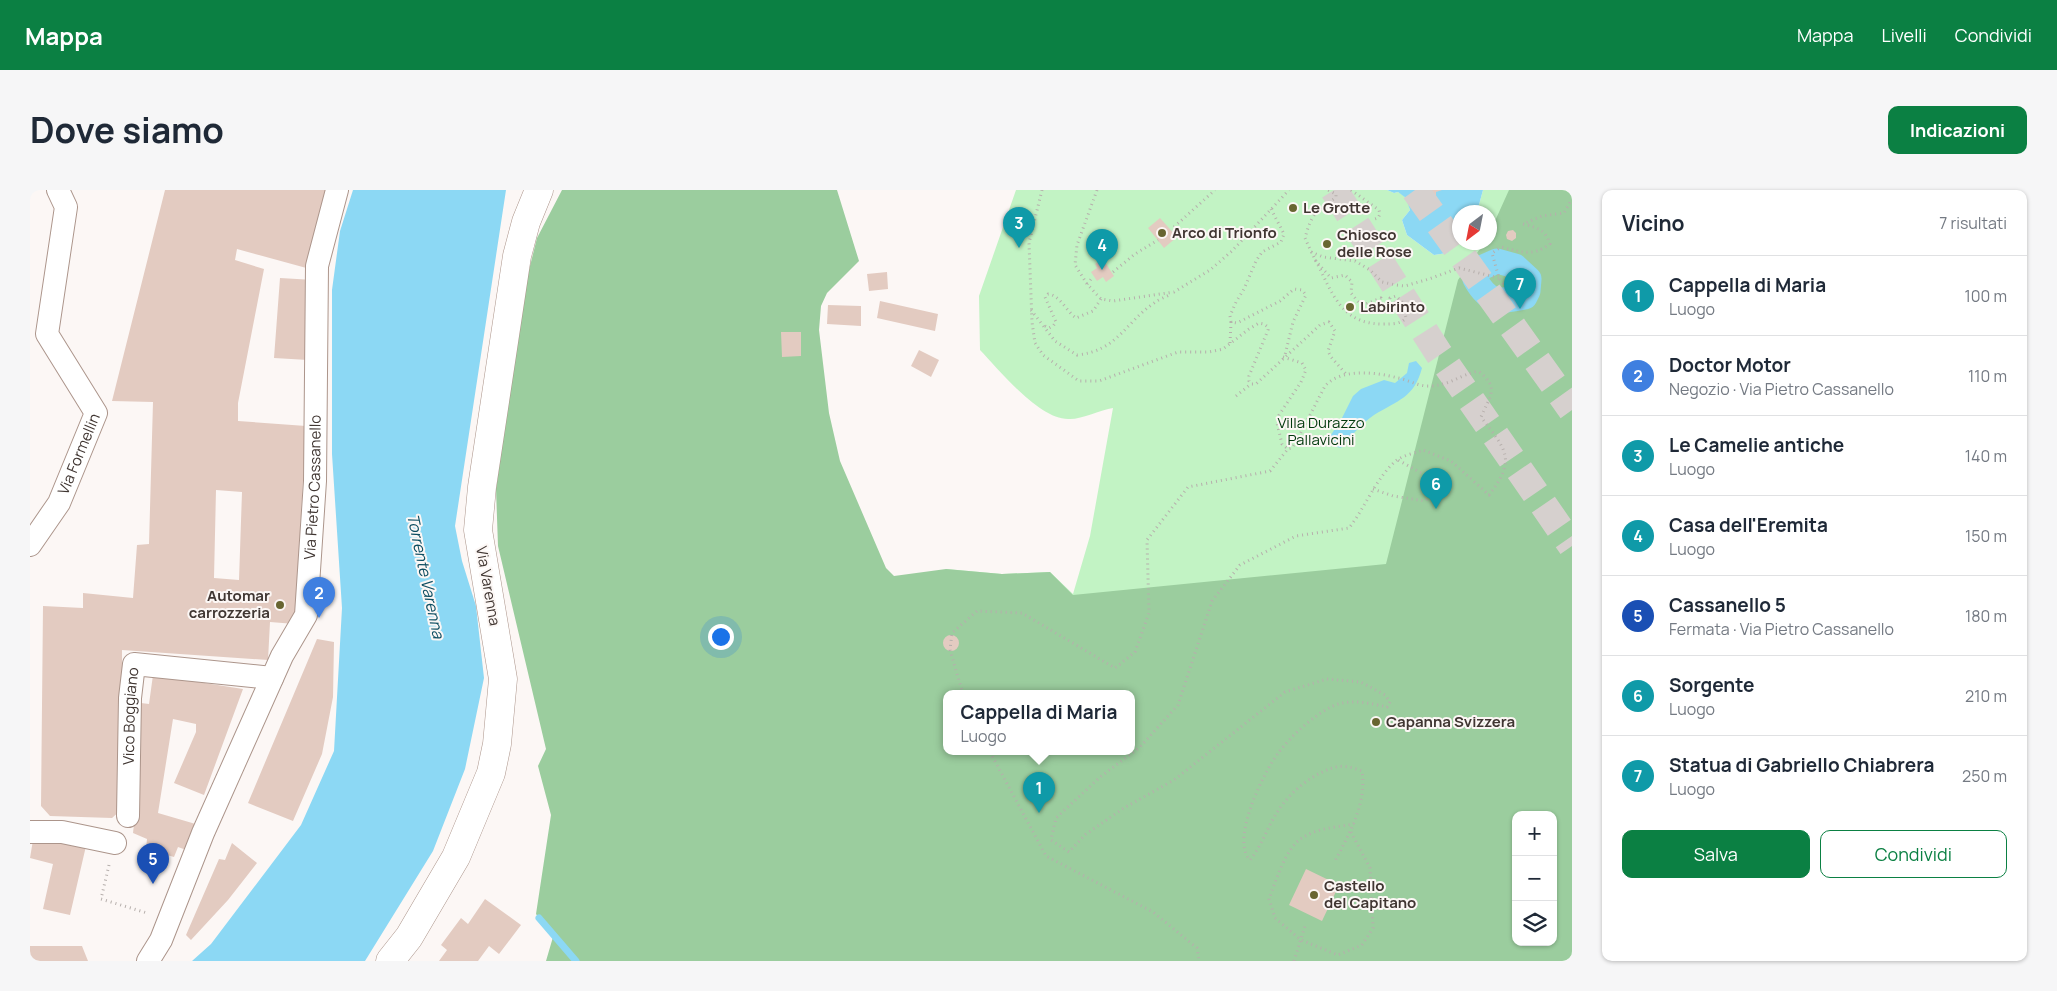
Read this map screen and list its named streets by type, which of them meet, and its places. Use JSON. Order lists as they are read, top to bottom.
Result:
{
  "streets": {
    "street": [
      "Via Formellin",
      "Via Pietro Cassanello",
      "Via Varenna",
      "Vico Boggiano"
    ]
  },
  "crossings": [
    ["Via Pietro Cassanello", "Vico Boggiano"]
  ],
  "water": ["Torrente Varenna"],
  "parks": ["Villa Durazzo Pallavicini"],
  "places": [
    "Le Grotte",
    "Arco di Trionfo",
    "Chiosco delle Rose",
    "Labirinto",
    "Automar carrozzeria",
    "Capanna Svizzera",
    "Castello del Capitano"
  ],
  "north": "bottom left",
  "page": {
    "header": "Mappa",
    "nav": ["Mappa", "Livelli", "Condividi"],
    "title": "Dove siamo",
    "buttons": [
      "Indicazioni",
      ["Salva", "Condividi"]
    ],
    "heading": ["Vicino", "7 risultati"],
    "pins": [
      "3",
      "4",
      "7",
      "6",
      "2",
      "1",
      "5"
    ],
    "list": [
      {
        "mark": "1",
        "name": "Cappella di Maria",
        "note": "Luogo",
        "value": "100 m"
      },
      {
        "mark": "2",
        "name": "Doctor Motor",
        "note": "Negozio · Via Pietro Cassanello",
        "value": "110 m"
      },
      {
        "mark": "3",
        "name": "Le Camelie antiche",
        "note": "Luogo",
        "value": "140 m"
      },
      {
        "mark": "4",
        "name": "Casa dell'Eremita",
        "note": "Luogo",
        "value": "150 m"
      },
      {
        "mark": "5",
        "name": "Cassanello 5",
        "note": "Fermata · Via Pietro Cassanello",
        "value": "180 m"
      },
      {
        "mark": "6",
        "name": "Sorgente",
        "note": "Luogo",
        "value": "210 m"
      },
      {
        "mark": "7",
        "name": "Statua di Gabriello Chiabrera",
        "note": "Luogo",
        "value": "250 m"
      }
    ],
    "popup": ["Cappella di Maria", "Luogo"],
    "map_buttons": ["+", "−"]
  }
}
